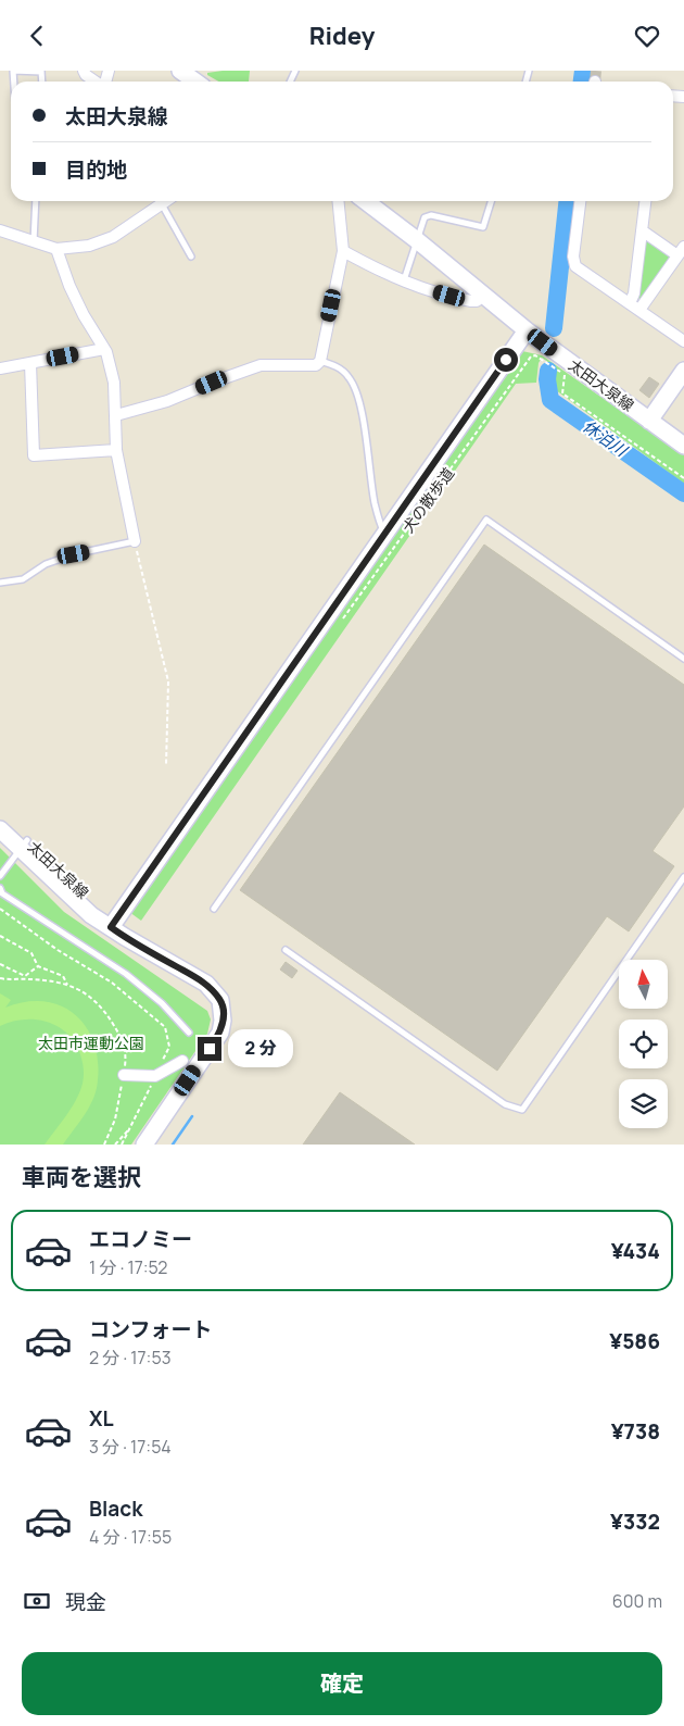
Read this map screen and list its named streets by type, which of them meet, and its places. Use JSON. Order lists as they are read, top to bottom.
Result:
{
  "streets": {
    "main road": ["太田大泉線"],
    "path": ["犬の散歩道"]
  },
  "water": ["休泊川"],
  "parks": ["太田市運動公園"],
  "north": "top",
  "page": {
    "header": "Ridey",
    "banner": ["太田大泉線", "目的地"],
    "bubble": "2 分",
    "heading": "車両を選択",
    "list": [
      {
        "name": "エコノミー",
        "note": "1 分 · 17:52",
        "value": "¥434"
      },
      {
        "name": "コンフォート",
        "note": "2 分 · 17:53",
        "value": "¥586"
      },
      {
        "name": "XL",
        "note": "3 分 · 17:54",
        "value": "¥738"
      },
      {
        "name": "Black",
        "note": "4 分 · 17:55",
        "value": "¥332"
      }
    ],
    "pay": ["現金", "600 m"],
    "buttons": "確定"
  }
}
